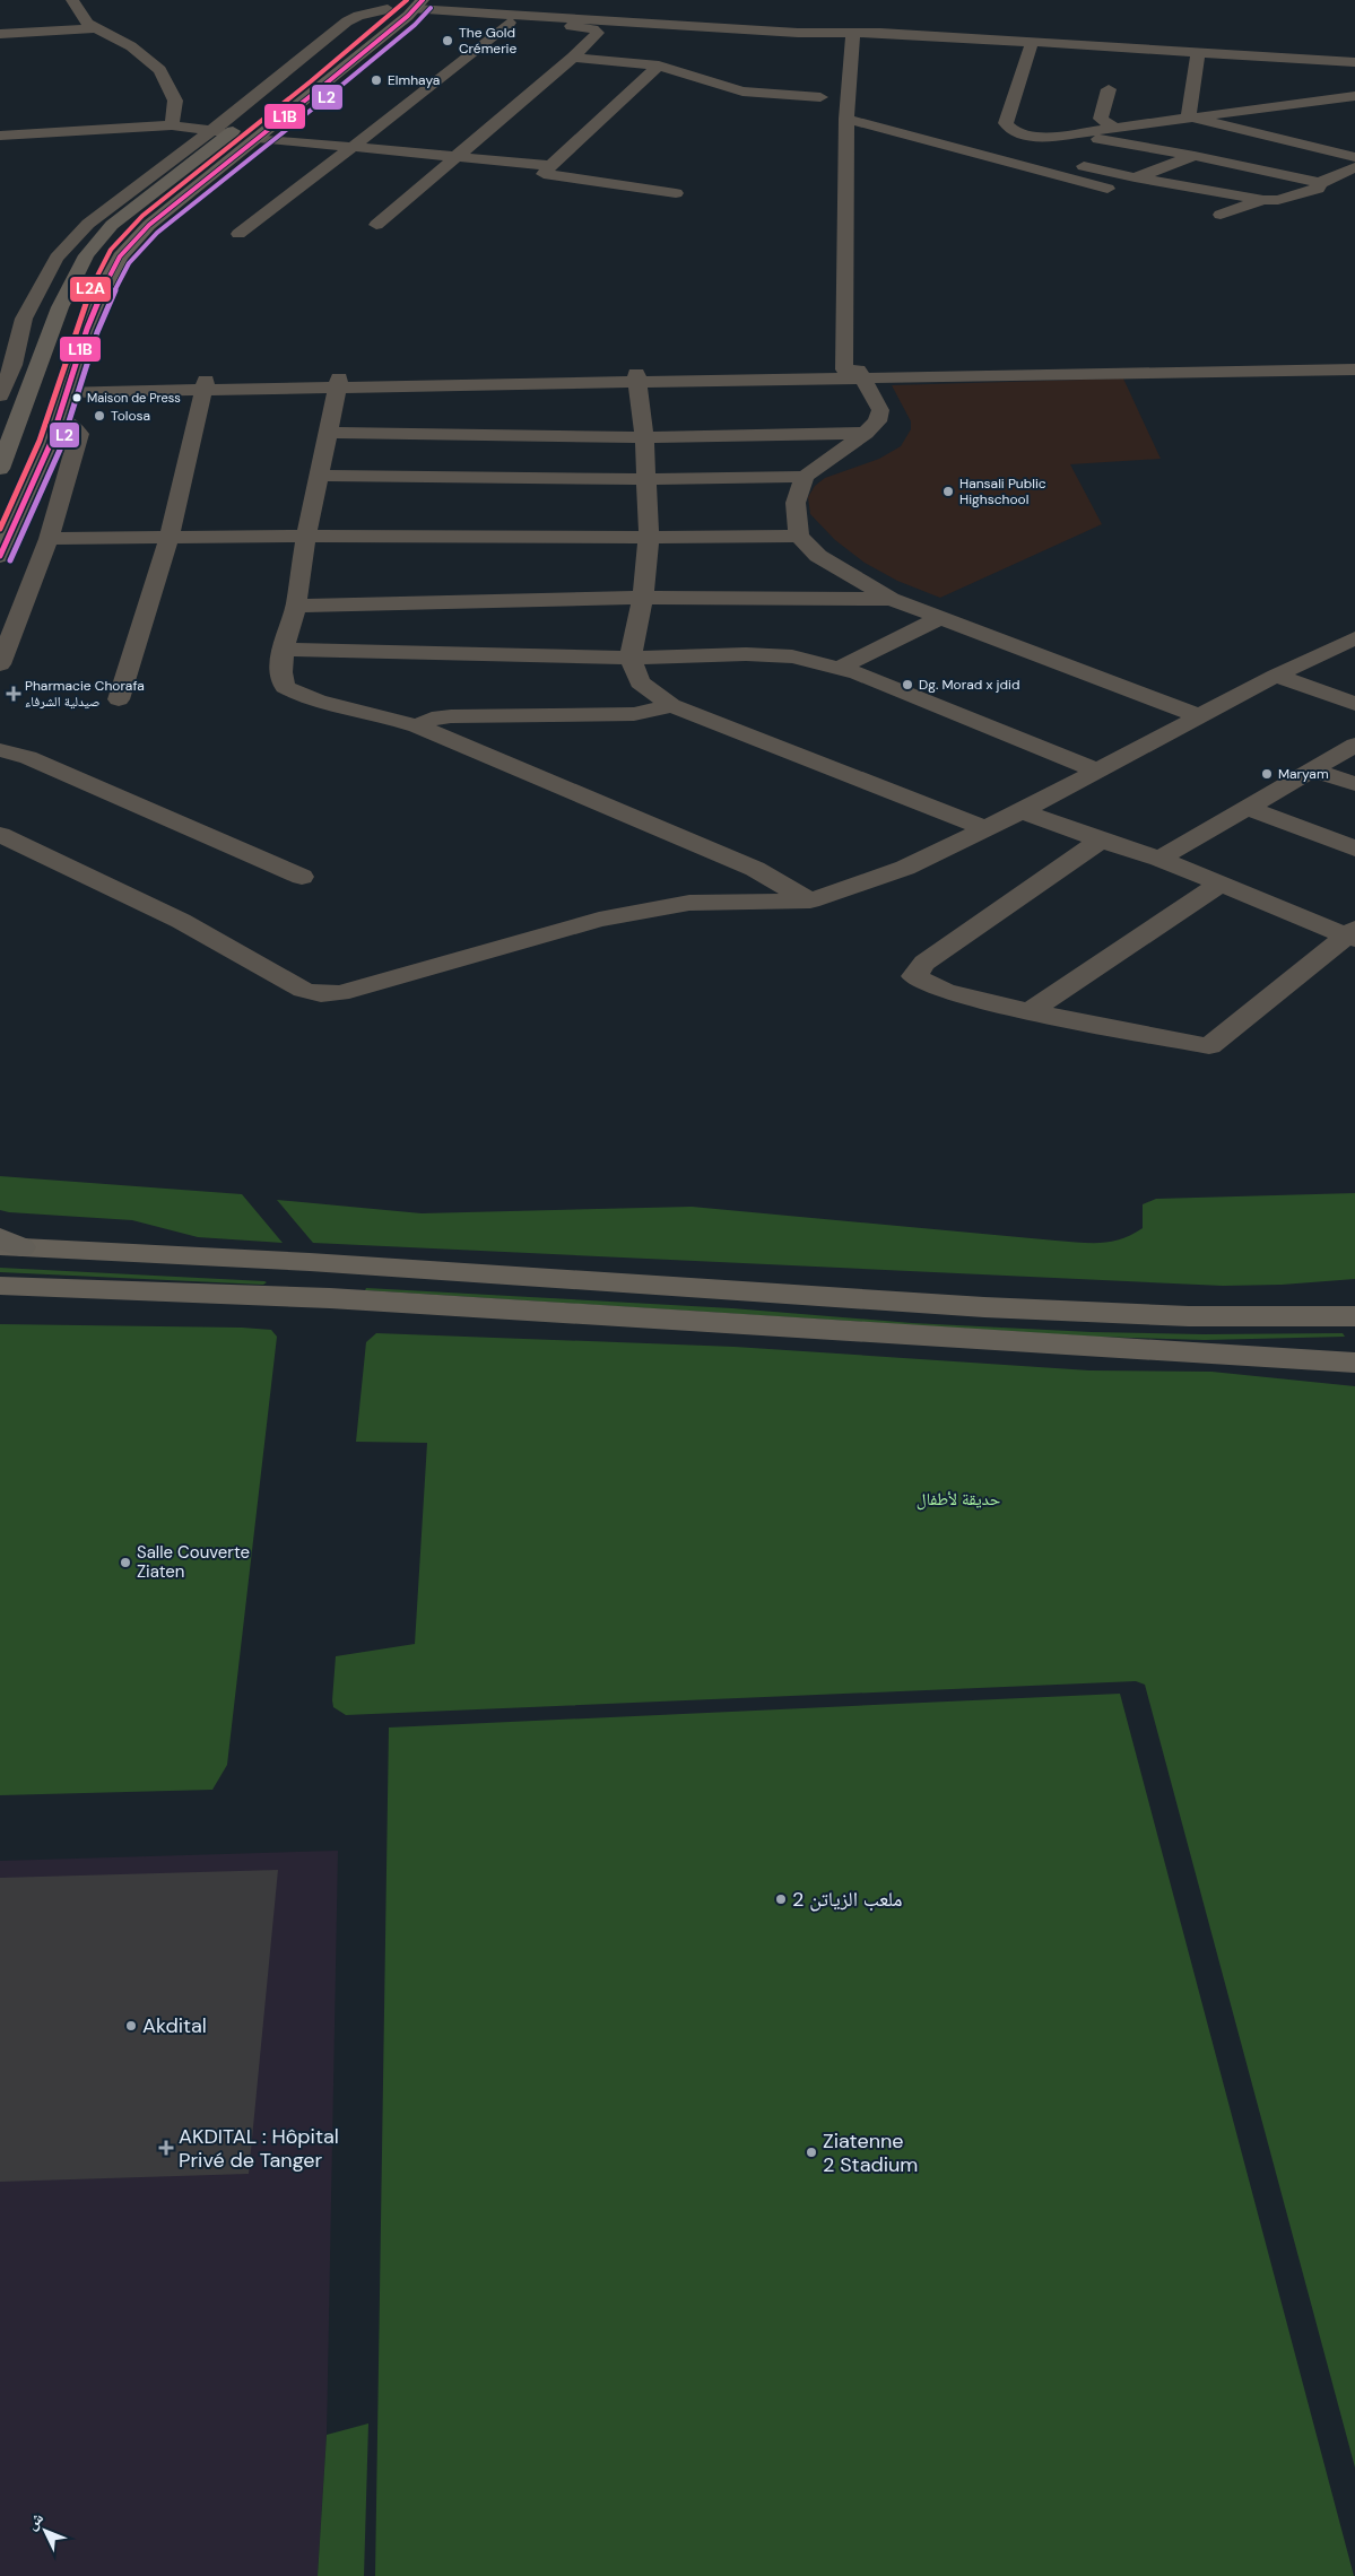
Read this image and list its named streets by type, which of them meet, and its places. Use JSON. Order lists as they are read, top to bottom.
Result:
{
  "parks": ["حديقة لأطفال"],
  "places": {
    "other": [
      "The Gold Crémerie",
      "Elmhaya",
      "Maison de Press",
      "Tolosa",
      "Hansali Public Highschool",
      "Dg. Morad x jdid",
      "Maryam",
      "Salle Couverte Ziaten",
      "ملعب الزياتن 2",
      "Akdital",
      "Ziatenne 2 Stadium"
    ],
    "health": ["Pharmacie Chorafa صيدلية الشرفاء", "AKDITAL : Hôpital Privé de Tanger"]
  },
  "lines": ["transit line L1B", "transit line L2A", "transit line L2"],
  "north": "top left"
}
